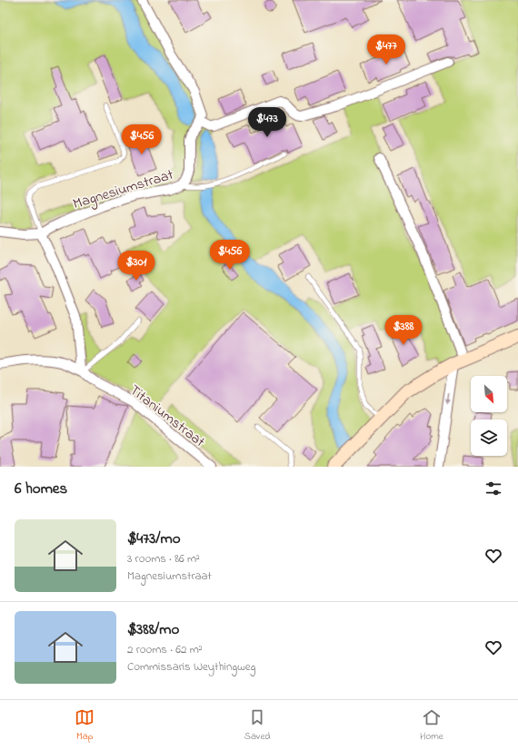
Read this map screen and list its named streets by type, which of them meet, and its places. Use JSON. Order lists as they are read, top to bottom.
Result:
{
  "streets": {
    "street": ["Magnesiumstraat", "Titaniumstraat"]
  },
  "north": "bottom right",
  "page": {
    "price": [
      "$477",
      "$473",
      "$456",
      "$456",
      "$301",
      "$388"
    ],
    "heading": "6 homes",
    "list": [
      {
        "name": "$473/mo",
        "note": "3 rooms · 86 m² · Magnesiumstraat"
      },
      {
        "name": "$388/mo",
        "note": "2 rooms · 62 m² · Commissaris Weythingweg"
      }
    ],
    "tabs": ["Map", "Saved", "Home"]
  }
}
